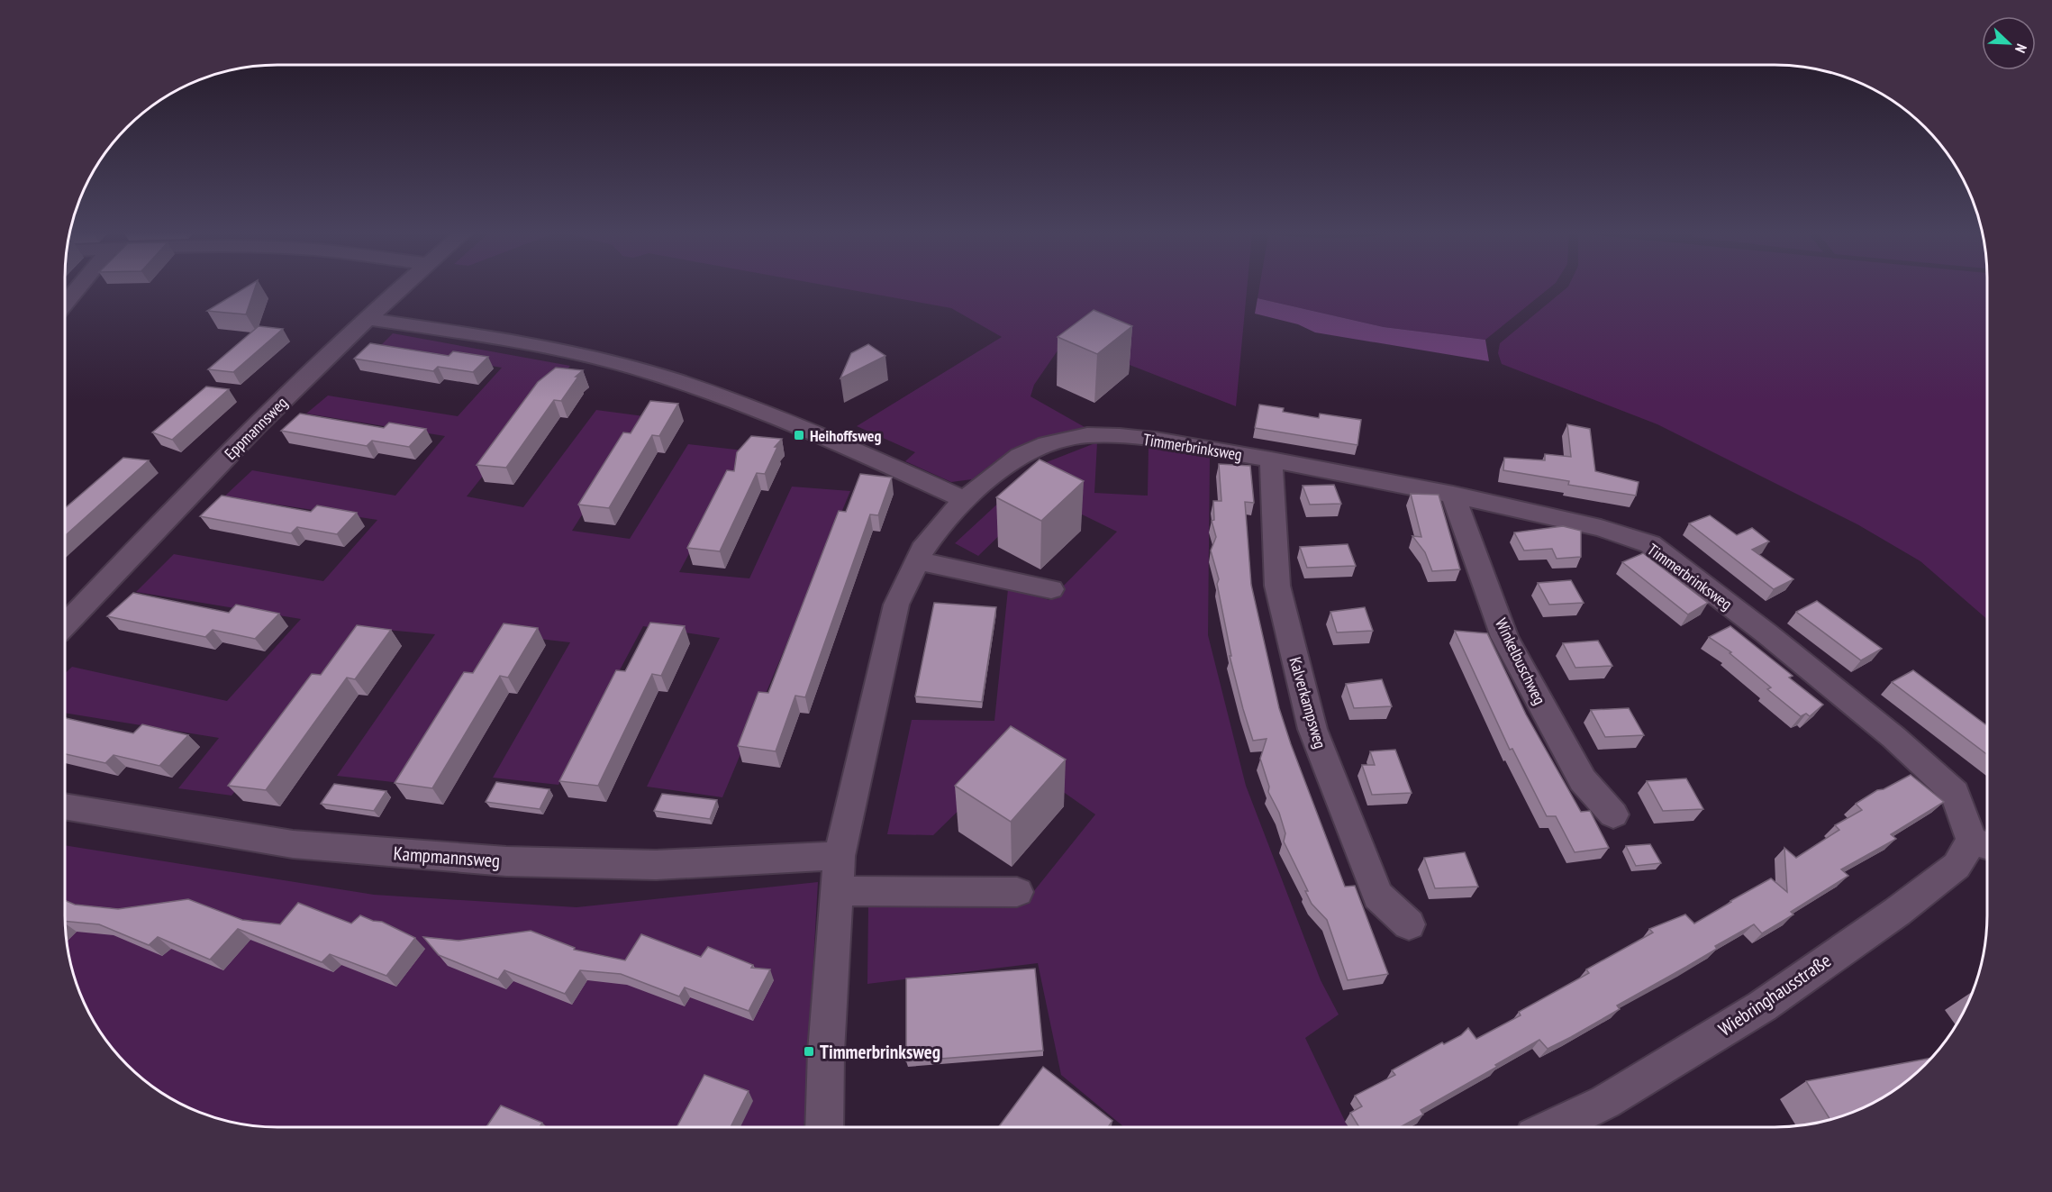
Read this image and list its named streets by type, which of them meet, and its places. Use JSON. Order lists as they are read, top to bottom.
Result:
{
  "streets": {
    "street": [
      "Eppmannsweg",
      "Timmerbrinksweg",
      "Winkelbuschweg",
      "Kalverkampsweg",
      "Kampmannsweg",
      "Wiebringhausstraße"
    ]
  },
  "crossings": [
    ["Timmerbrinksweg", "Winkelbuschweg"],
    ["Timmerbrinksweg", "Kalverkampsweg"],
    ["Timmerbrinksweg", "Kampmannsweg"],
    ["Timmerbrinksweg", "Wiebringhausstraße"]
  ],
  "places": {
    "transit": ["Heihoffsweg", "Timmerbrinksweg"]
  },
  "north": "bottom right"
}
